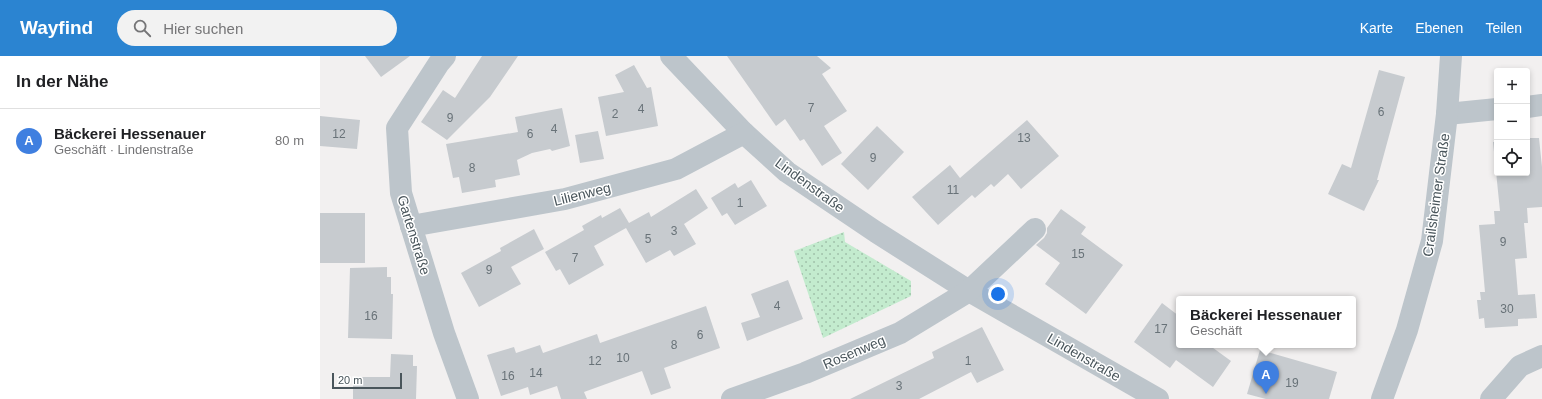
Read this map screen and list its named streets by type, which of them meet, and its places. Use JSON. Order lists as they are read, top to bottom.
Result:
{
  "streets": {
    "street": [
      "Lindenstraße",
      "Lilienweg",
      "Crailsheimer Straße",
      "Gartenstraße",
      "Rosenweg"
    ]
  },
  "crossings": [
    ["Lindenstraße", "Lilienweg"],
    ["Lindenstraße", "Rosenweg"],
    ["Lilienweg", "Gartenstraße"]
  ],
  "house_numbers": [
    "7",
    "4",
    "6",
    "2",
    "9",
    "4",
    "12",
    "6",
    "13",
    "9",
    "8",
    "11",
    "1",
    "3",
    "5",
    "9",
    "15",
    "7",
    "9",
    "4",
    "30",
    "16",
    "17",
    "6",
    "8",
    "10",
    "12",
    "1",
    "14",
    "16",
    "19",
    "3"
  ],
  "scale_bar": "20 m",
  "page": {
    "header": "Wayfind",
    "search": "Hier suchen",
    "nav": ["Karte", "Ebenen", "Teilen"],
    "heading": "In der Nähe",
    "map_buttons": ["+", "−"],
    "list": [
      {
        "mark": "A",
        "name": "Bäckerei Hessenauer",
        "note": "Geschäft · Lindenstraße",
        "value": "80 m"
      }
    ],
    "popup": ["Bäckerei Hessenauer", "Geschäft"],
    "pins": "A",
    "scale": "20 m"
  }
}
